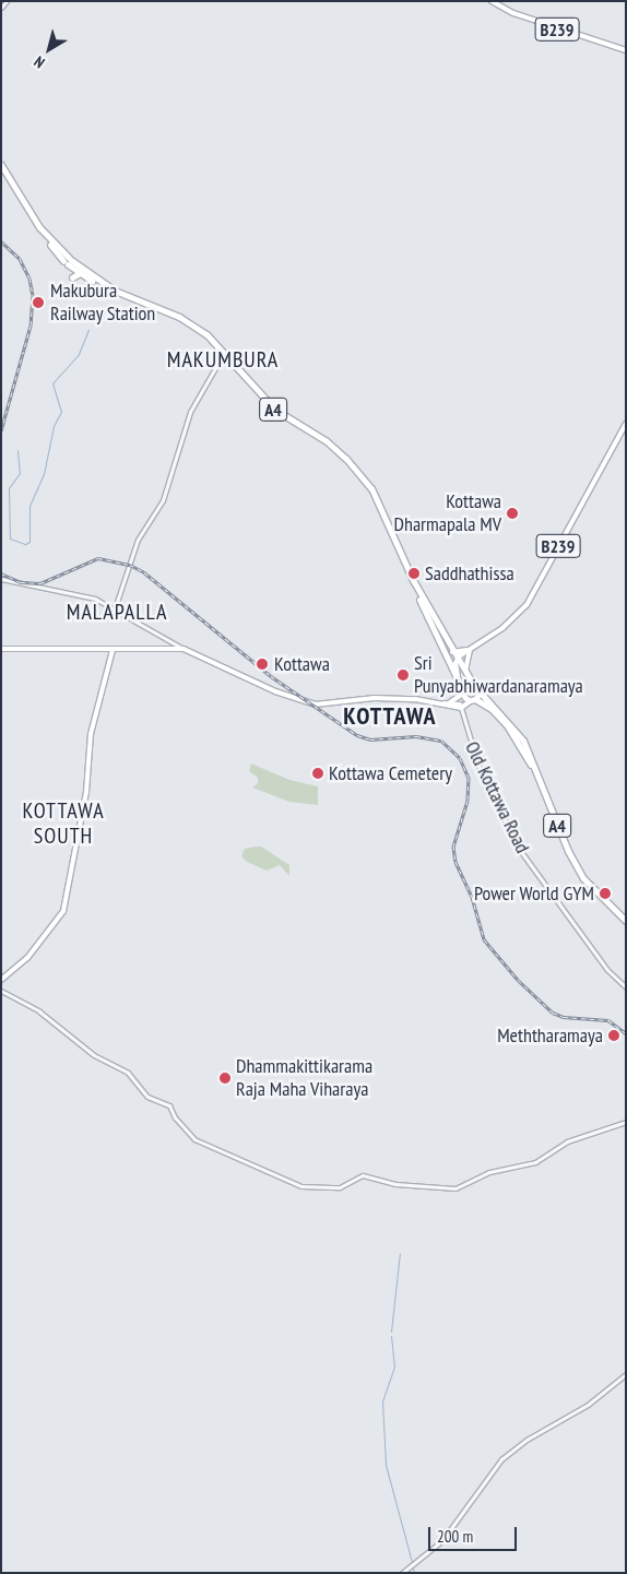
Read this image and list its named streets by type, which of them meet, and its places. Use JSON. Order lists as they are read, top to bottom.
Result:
{
  "streets": {
    "highway": ["A4"],
    "main road": ["B239"],
    "street": ["Old Kottawa Road"]
  },
  "crossings": [
    ["B239", "A4"]
  ],
  "districts": [
    "MAKUMBURA",
    "MALAPALLA",
    "KOTTAWA",
    "KOTTAWA SOUTH"
  ],
  "places": [
    "Makubura Railway Station",
    "Kottawa Dharmapala MV",
    "Saddhathissa",
    "Kottawa",
    "Sri Punyabhiwardanaramaya",
    "Kottawa Cemetery",
    "Power World GYM",
    "Meththaramaya",
    "Dhammakittikarama Raja Maha Viharaya"
  ],
  "scale_bar": "200 m",
  "north": "bottom left"
}
